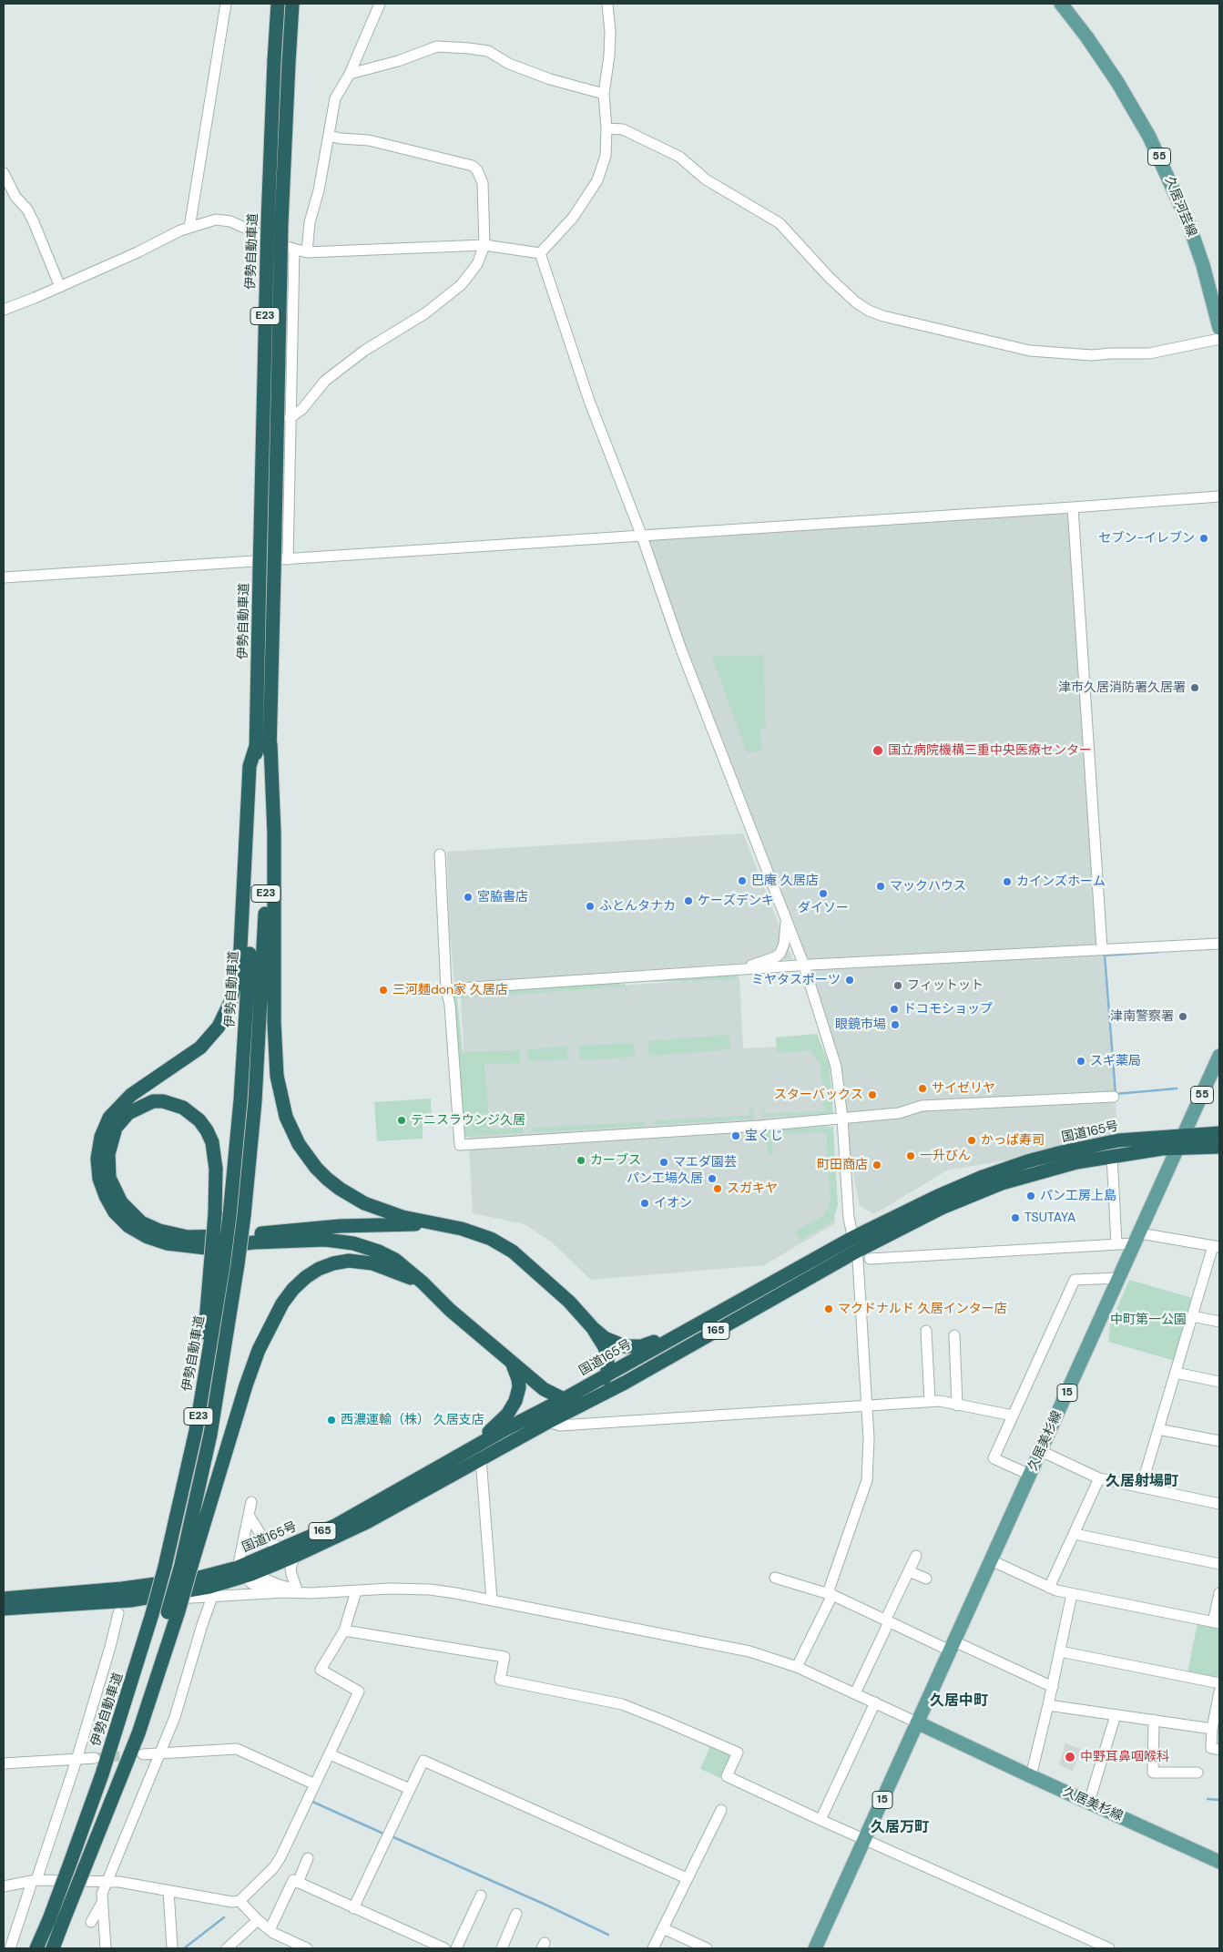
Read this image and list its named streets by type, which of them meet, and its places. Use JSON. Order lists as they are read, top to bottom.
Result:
{
  "streets": {
    "highway": [
      "伊勢自動車道",
      "E23",
      "国道165号",
      "165"
    ],
    "main road": [
      "55",
      "久居河芸線",
      "15",
      "久居美杉線"
    ]
  },
  "crossings": [
    ["55", "国道165号"],
    ["55", "久居美杉線"],
    ["国道165号", "久居美杉線"]
  ],
  "districts": ["久居射場町", "久居中町", "久居万町"],
  "parks": ["中町第一公園"],
  "places": [
    "セブン-イレブン",
    "津市久居消防署久居署",
    "国立病院機構三重中央医療センター",
    "巴庵 久居店",
    "カインズホーム",
    "マックハウス",
    "ダイソー",
    "宮脇書店",
    "ケーズデンキ",
    "ふとんタナカ",
    "ミヤタスポーツ",
    "フィットット",
    "三河麺don家 久居店",
    "ドコモショップ",
    "津南警察署",
    "眼鏡市場",
    "スギ薬局",
    "サイゼリヤ",
    "スターバックス",
    "テニスラウンジ久居",
    "宝くじ",
    "かっぱ寿司",
    "一升びん",
    "カーブス",
    "マエダ園芸",
    "町田商店",
    "パン工場久居",
    "スガキヤ",
    "パン工房上島",
    "イオン",
    "TSUTAYA",
    "マクドナルド 久居インター店",
    "西濃運輸（株） 久居支店",
    "中野耳鼻咽喉科"
  ]
}
